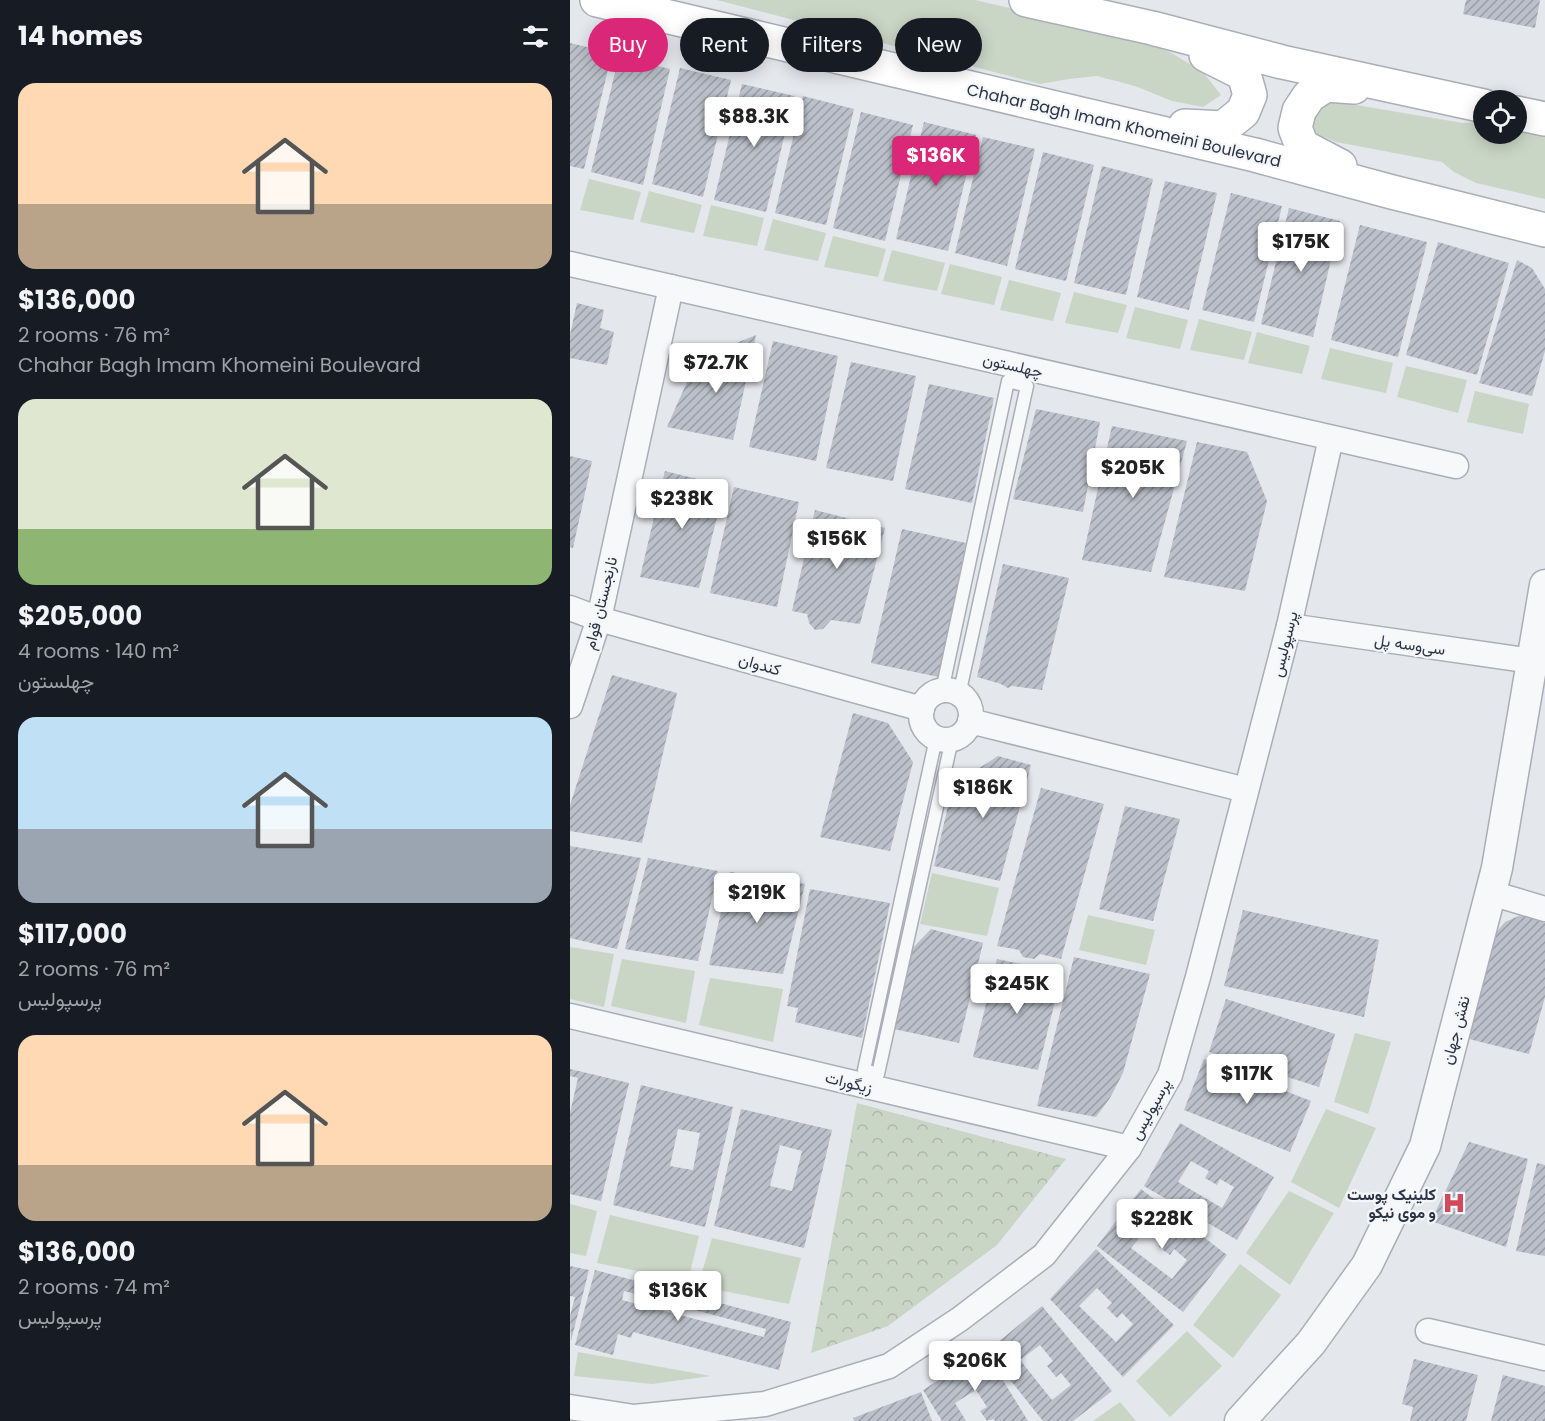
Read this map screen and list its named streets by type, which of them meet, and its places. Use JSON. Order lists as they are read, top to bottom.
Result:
{
  "streets": {
    "main road": ["Chahar Bagh Imam Khomeini Boulevard"],
    "street": [
      "چهلستون",
      "نارنجستان قوام",
      "پرسپولیس",
      "سی‌وسه پل",
      "کندوان",
      "نقش جهان",
      "زیگورات"
    ]
  },
  "crossings": [
    ["چهلستون", "نارنجستان قوام"],
    ["چهلستون", "پرسپولیس"],
    ["نارنجستان قوام", "کندوان"],
    ["پرسپولیس", "سی‌وسه پل"],
    ["پرسپولیس", "زیگورات"],
    ["سی‌وسه پل", "نقش جهان"]
  ],
  "places": {
    "hospital": ["کلینیک پوست و موی نیکو"]
  },
  "page": {
    "heading": "14 homes",
    "chip": [
      "Buy",
      "Rent",
      "Filters",
      "New"
    ],
    "list": [
      {
        "name": "$136,000",
        "note": "2 rooms · 76 m² · Chahar Bagh Imam Khomeini Boulevard"
      },
      {
        "name": "$205,000",
        "note": "4 rooms · 140 m² · چهلستون"
      },
      {
        "name": "$117,000",
        "note": "2 rooms · 76 m² · پرسپولیس"
      },
      {
        "name": "$136,000",
        "note": "2 rooms · 74 m² · پرسپولیس"
      }
    ],
    "price": [
      "$88.3K",
      "$136K",
      "$175K",
      "$72.7K",
      "$205K",
      "$238K",
      "$156K",
      "$186K",
      "$219K",
      "$245K",
      "$117K",
      "$228K",
      "$136K",
      "$206K"
    ]
  }
}
